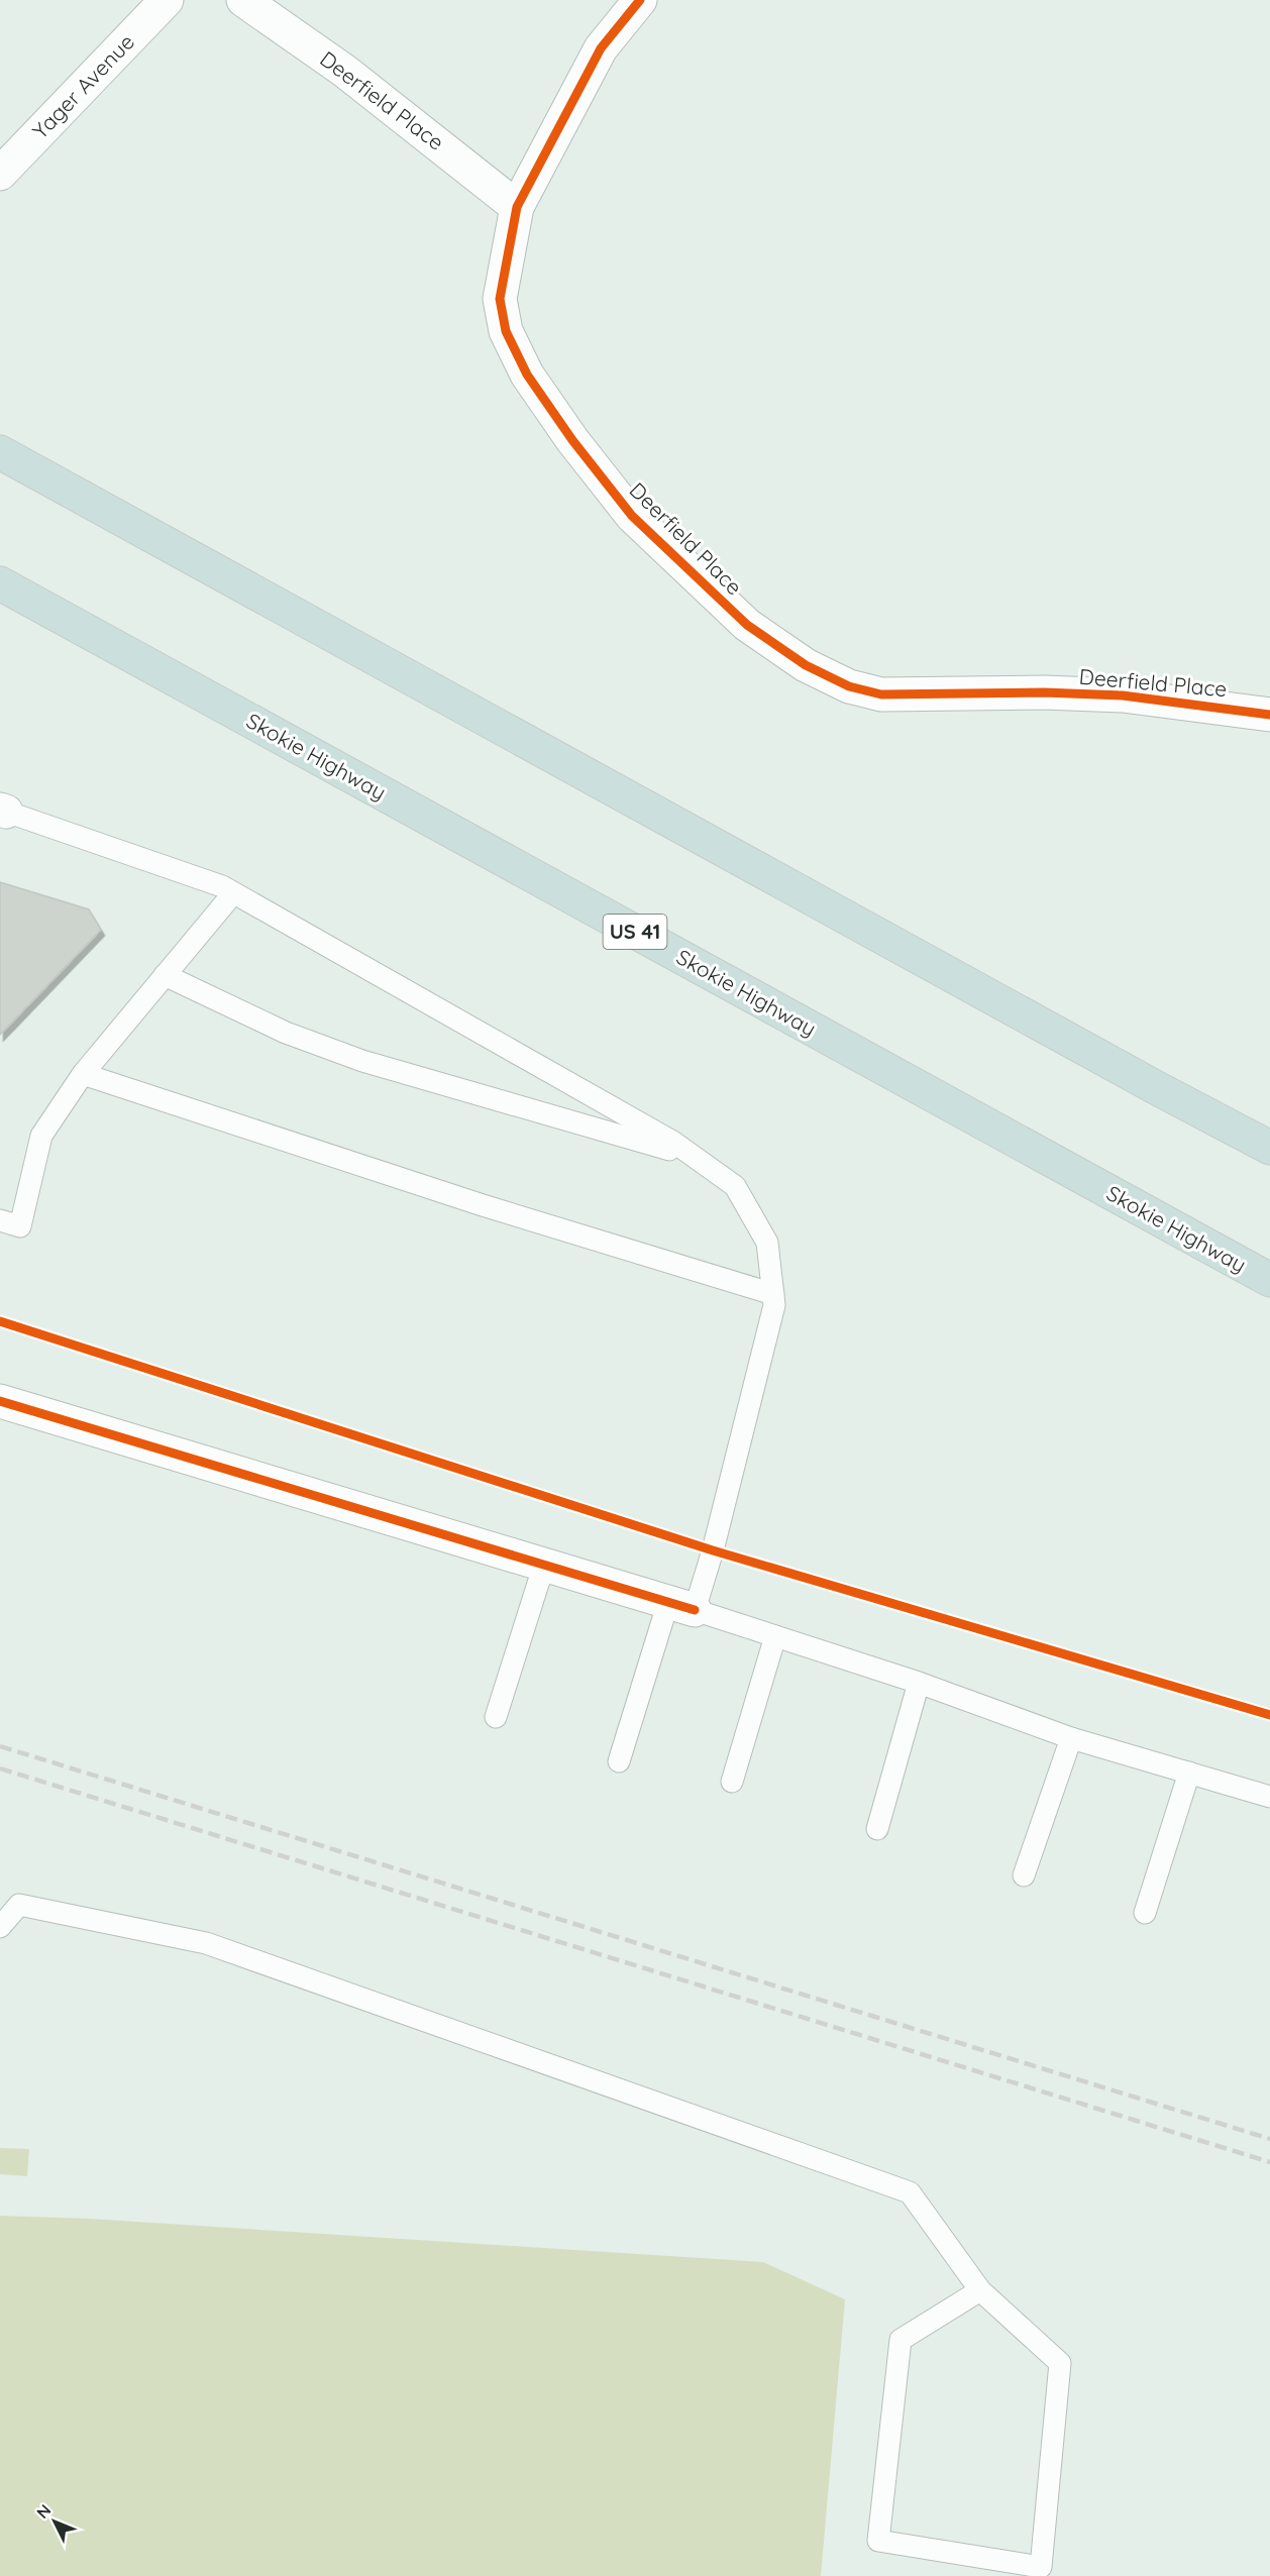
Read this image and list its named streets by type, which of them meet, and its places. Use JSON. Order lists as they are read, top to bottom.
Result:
{
  "streets": {
    "highway": ["Skokie Highway", "US 41"],
    "street": ["Yager Avenue", "Deerfield Place"]
  },
  "north": "top left"
}
